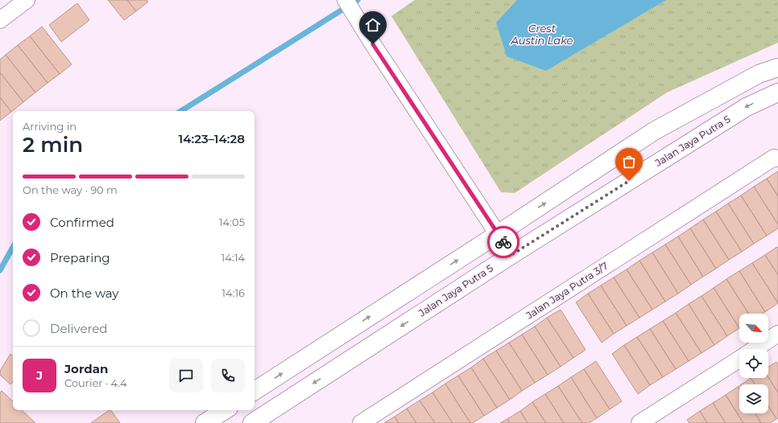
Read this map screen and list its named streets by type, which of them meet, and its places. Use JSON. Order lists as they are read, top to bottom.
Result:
{
  "streets": {
    "street": ["Jalan Jaya Putra 5", "Jalan Jaya Putra 3/7"]
  },
  "water": ["Crest Austin Lake"],
  "north": "bottom right",
  "page": {
    "heading": ["2 min", "Arriving in", "14:23–14:28"],
    "panel": ["Jordan", "Courier · 4.4"],
    "bar": "On the way · 90 m",
    "list": [
      ["Confirmed", "14:05"],
      ["Preparing", "14:14"],
      ["On the way", "14:16"],
      "Delivered"
    ],
    "round": "J"
  }
}
